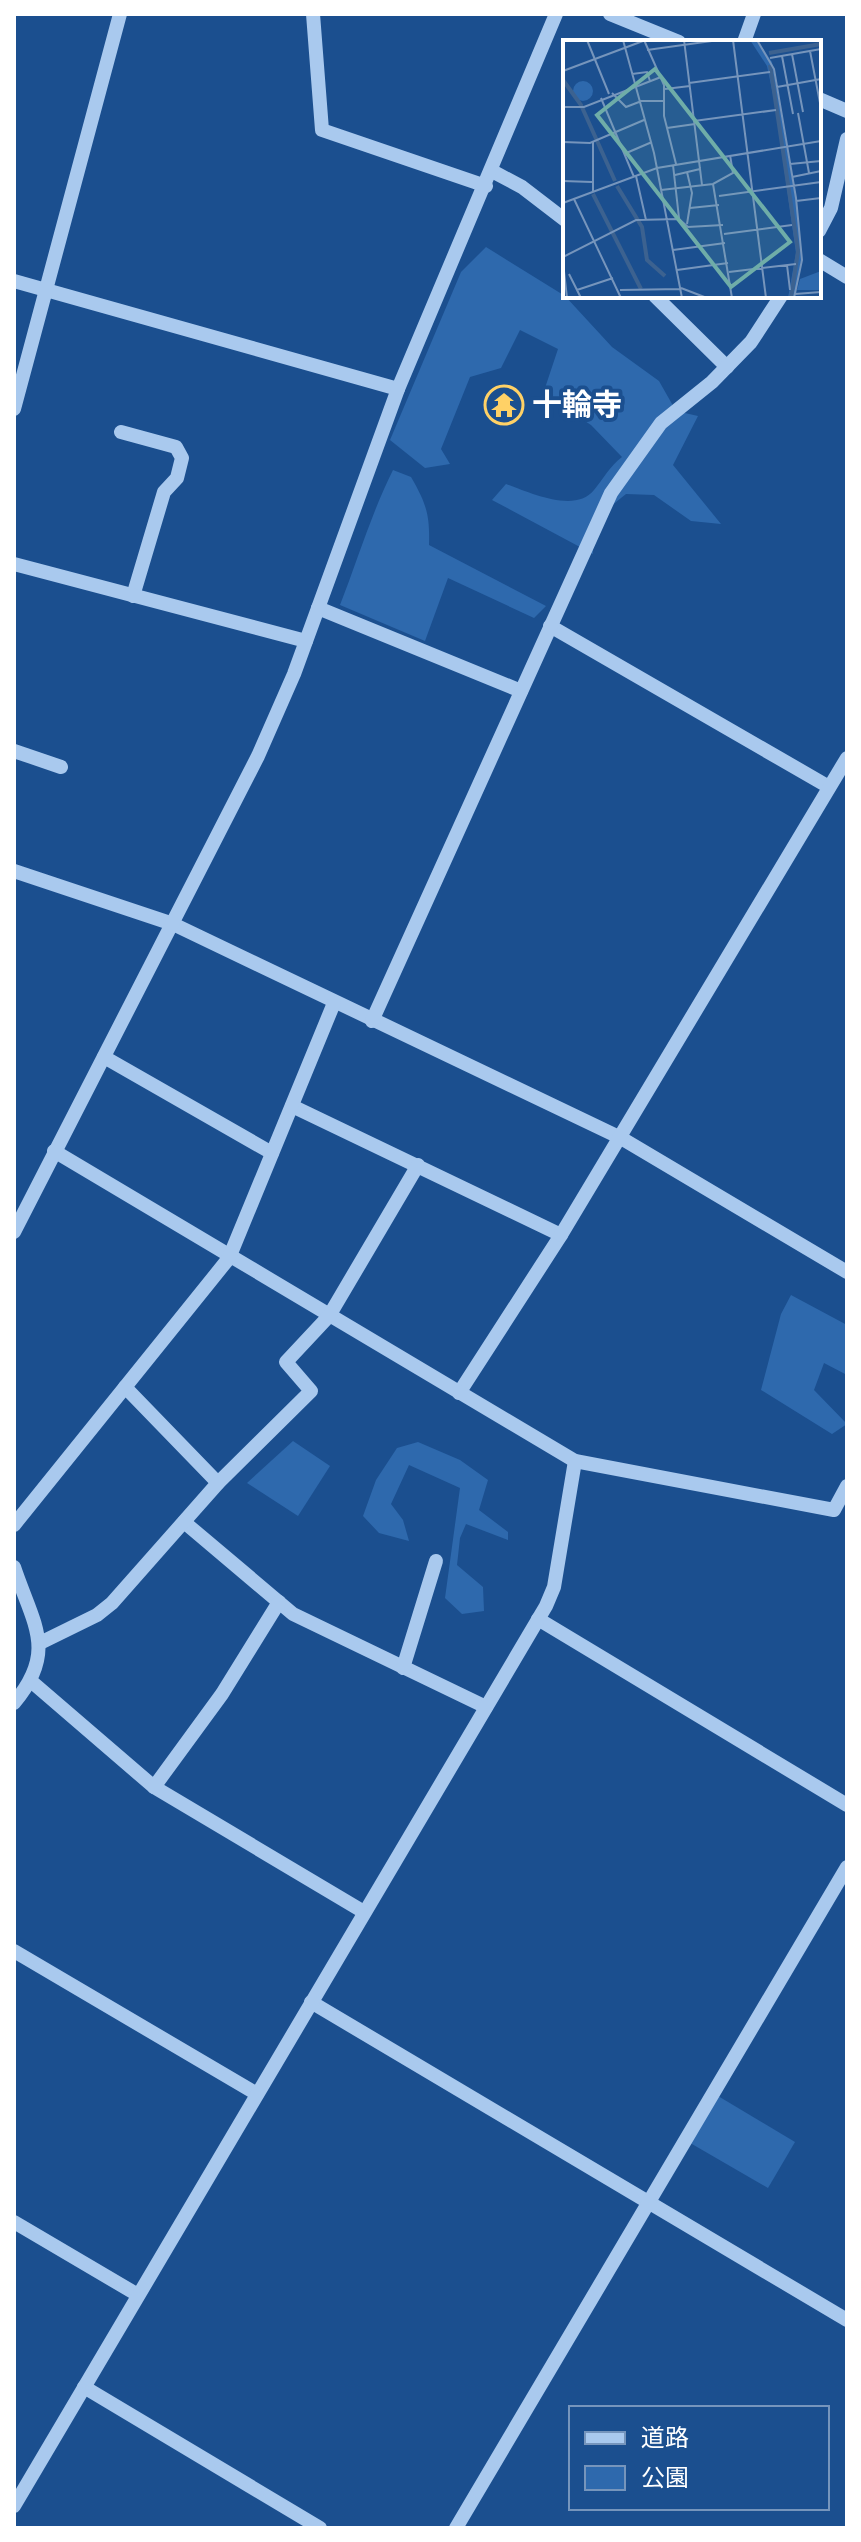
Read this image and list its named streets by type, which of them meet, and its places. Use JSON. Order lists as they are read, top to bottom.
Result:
{
  "places": {
    "temple": ["十輪寺"]
  },
  "legend": ["道路", "公園"]
}
